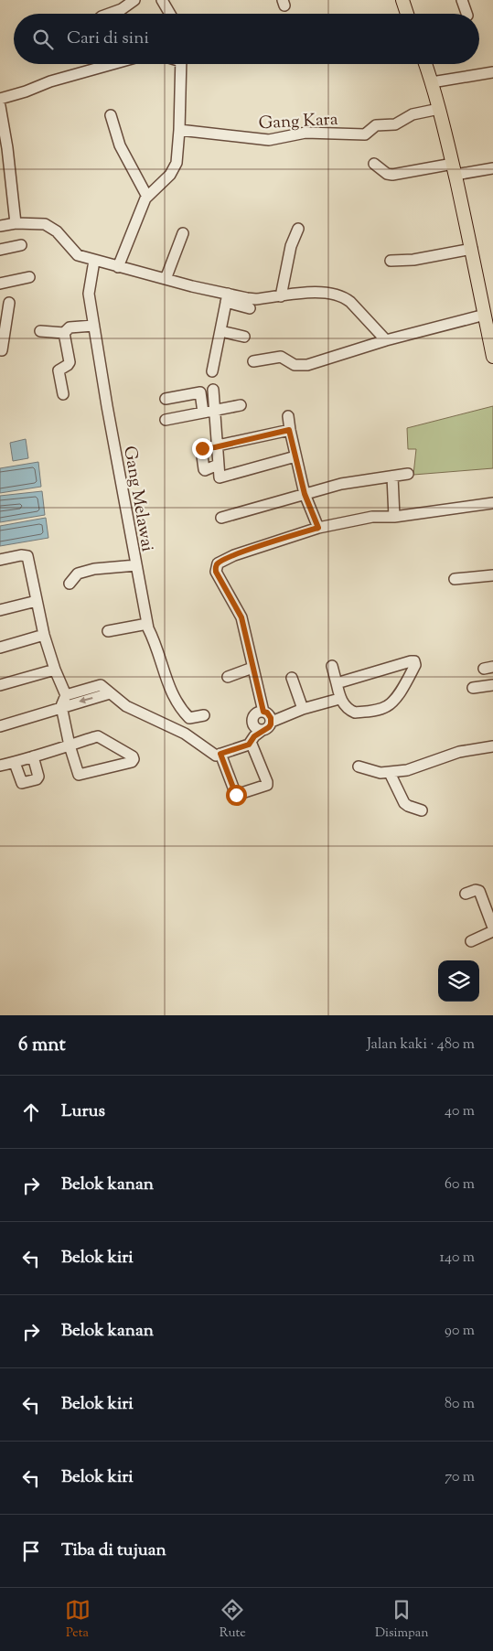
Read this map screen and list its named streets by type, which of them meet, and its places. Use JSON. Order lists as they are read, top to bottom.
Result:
{
  "streets": {
    "street": ["Gang Kara", "Gang Melawai"]
  },
  "page": {
    "search": "Cari di sini",
    "heading": ["6 mnt", "Jalan kaki · 480 m"],
    "list": [
      ["Lurus", "40 m"],
      ["Belok kanan", "60 m"],
      ["Belok kiri", "140 m"],
      ["Belok kanan", "90 m"],
      ["Belok kiri", "80 m"],
      ["Belok kiri", "70 m"],
      "Tiba di tujuan"
    ],
    "nav": ["Peta", "Rute", "Disimpan"]
  }
}
